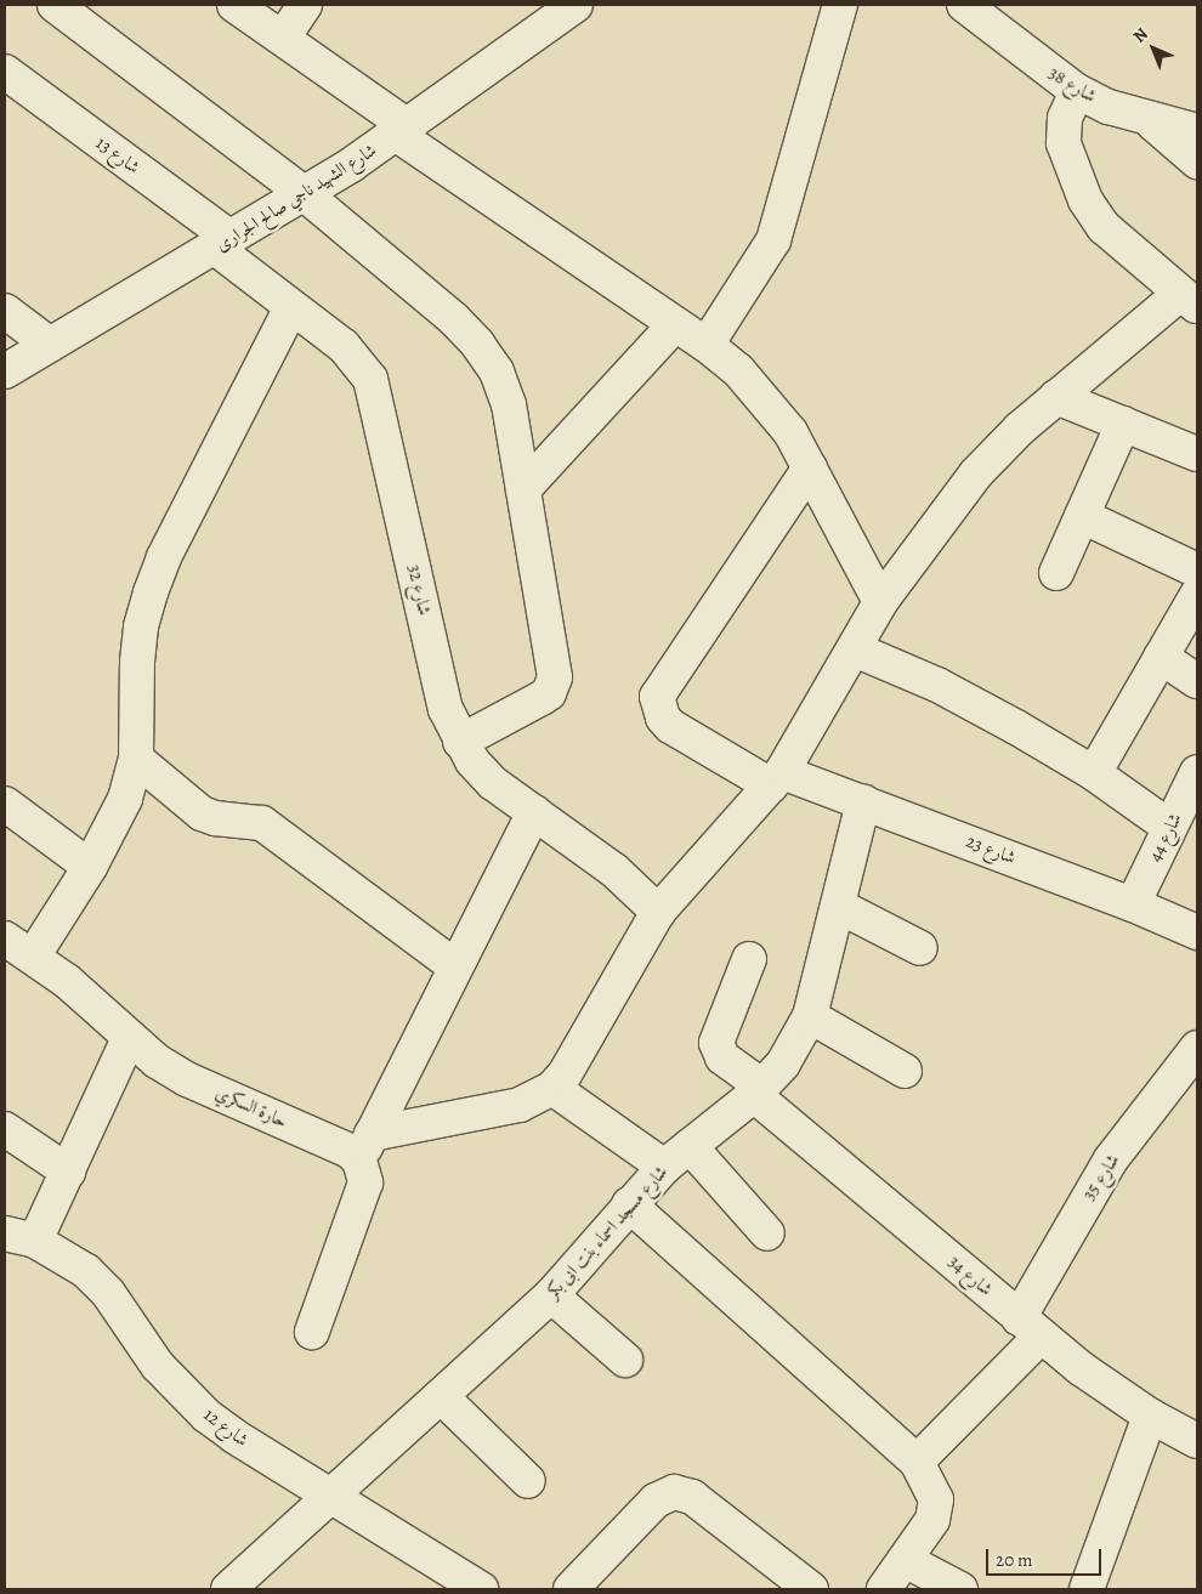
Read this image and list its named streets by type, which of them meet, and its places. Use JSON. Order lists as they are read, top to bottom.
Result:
{
  "streets": {
    "street": [
      "شارع 38",
      "شارع 13",
      "شارع الشهيد ناجي صالح الجرارى",
      "شارع 32",
      "شارع 44",
      "شارع 23",
      "حارة السكري",
      "شارع 35",
      "شارع مسجد اسماء بنت ابى بكر",
      "شارع 34",
      "شارع 12"
    ]
  },
  "crossings": [
    ["شارع 13", "شارع الشهيد ناجي صالح الجرارى"],
    ["شارع 13", "شارع 32"],
    ["شارع الشهيد ناجي صالح الجرارى", "شارع 32"],
    ["شارع 44", "شارع 23"],
    ["شارع 23", "شارع مسجد اسماء بنت ابى بكر"],
    ["شارع 35", "شارع 34"],
    ["شارع مسجد اسماء بنت ابى بكر", "شارع 34"],
    ["شارع مسجد اسماء بنت ابى بكر", "شارع 12"]
  ],
  "scale_bar": "20 m",
  "north": "top left"
}
